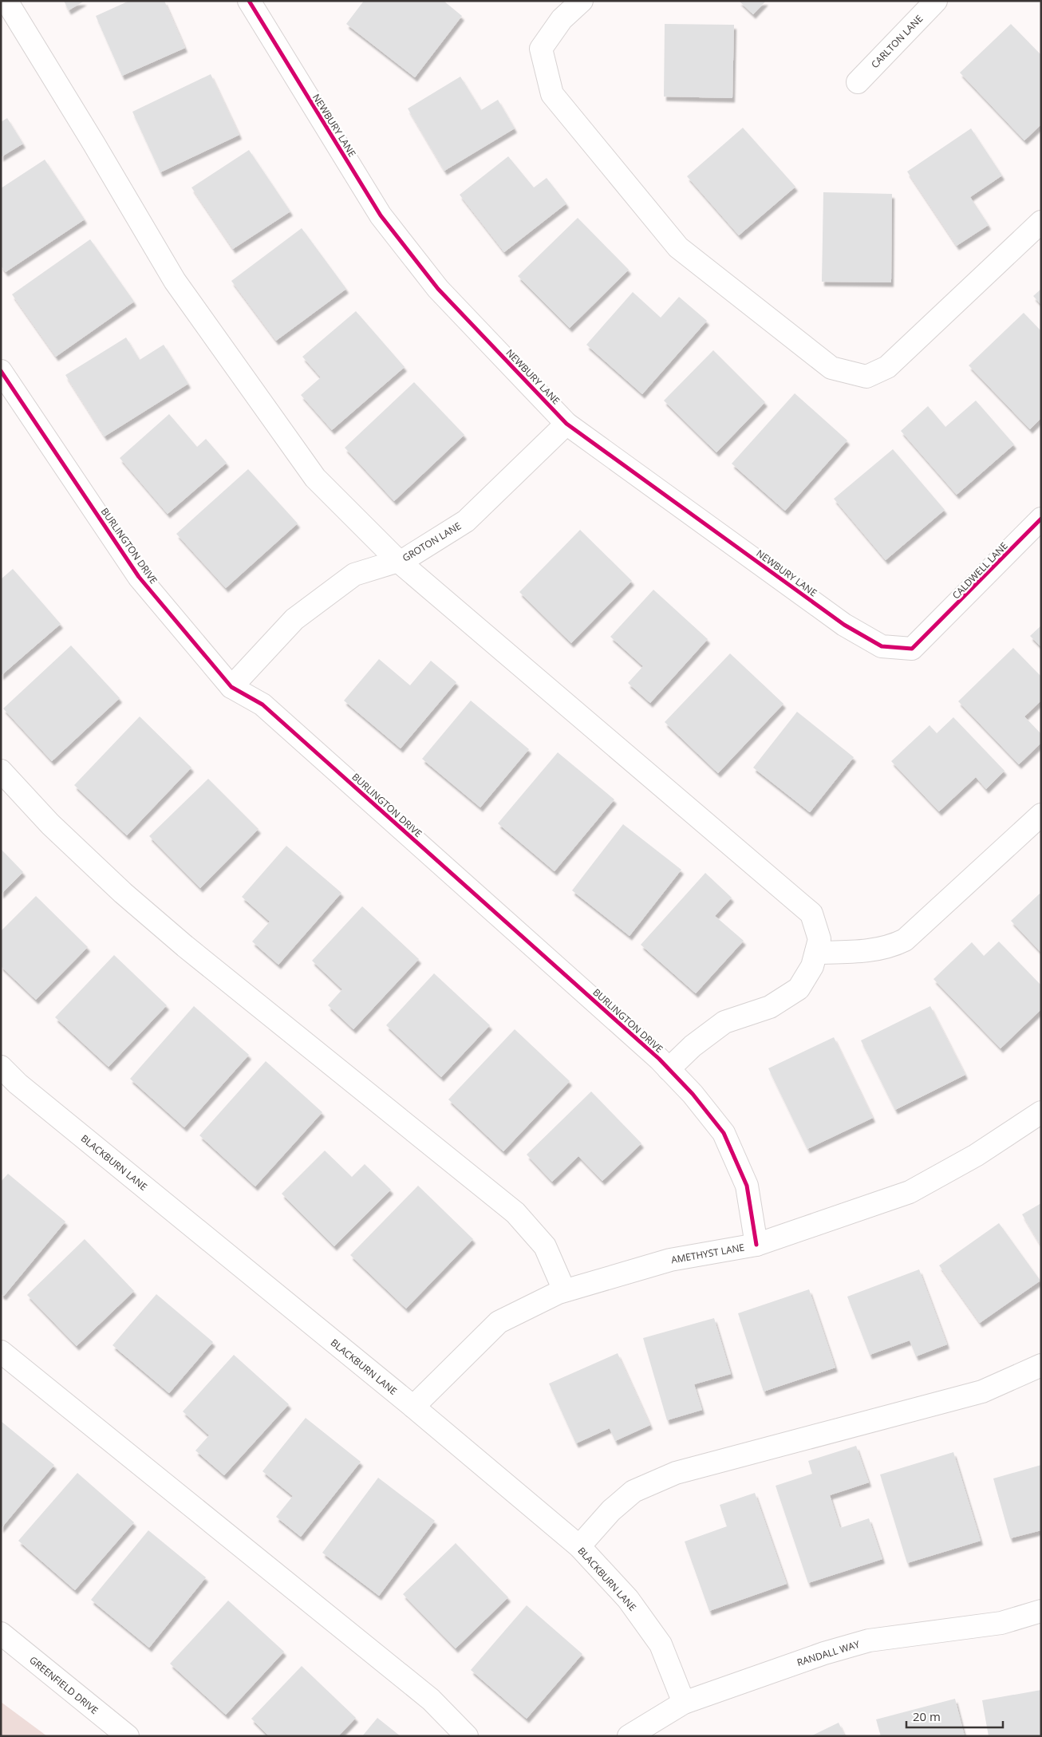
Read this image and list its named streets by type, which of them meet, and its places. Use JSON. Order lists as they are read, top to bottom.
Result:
{
  "streets": {
    "street": [
      "CARLTON LANE",
      "NEWBURY LANE",
      "GROTON LANE",
      "BURLINGTON DRIVE",
      "CALDWELL LANE",
      "BLACKBURN LANE",
      "AMETHYST LANE",
      "RANDALL WAY",
      "GREENFIELD DRIVE"
    ]
  },
  "crossings": [
    ["NEWBURY LANE", "GROTON LANE"],
    ["NEWBURY LANE", "CALDWELL LANE"],
    ["GROTON LANE", "BURLINGTON DRIVE"],
    ["BURLINGTON DRIVE", "AMETHYST LANE"],
    ["BLACKBURN LANE", "AMETHYST LANE"],
    ["BLACKBURN LANE", "RANDALL WAY"]
  ],
  "scale_bar": "20 m"
}
